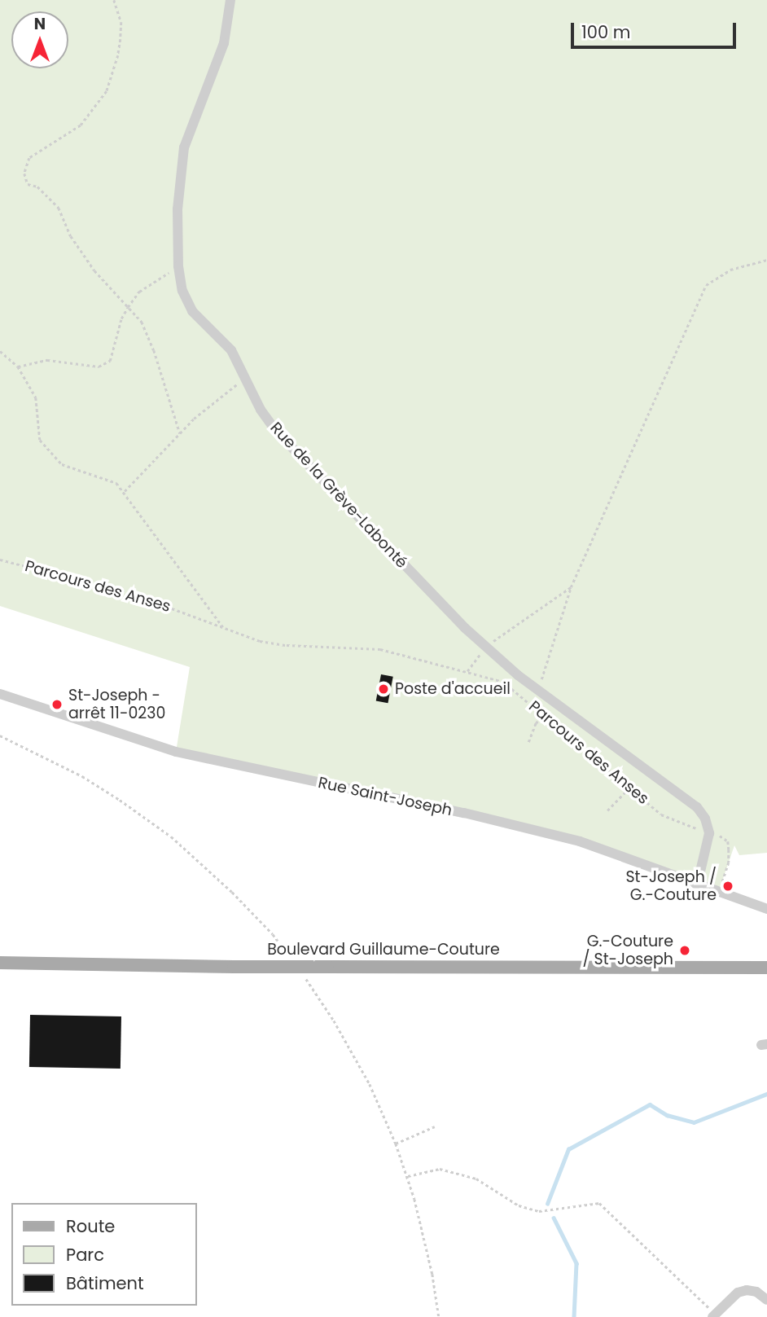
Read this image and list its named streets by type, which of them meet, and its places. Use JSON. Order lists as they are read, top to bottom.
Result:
{
  "streets": {
    "main road": ["Boulevard Guillaume-Couture"],
    "street": ["Rue de la Grève-Labonté", "Rue Saint-Joseph"],
    "path": ["Parcours des Anses"]
  },
  "crossings": [
    ["Rue de la Grève-Labonté", "Parcours des Anses"],
    ["Parcours des Anses", "Rue Saint-Joseph"]
  ],
  "places": [
    "Poste d'accueil",
    "St-Joseph - arrêt 11-0230",
    "St-Joseph / G.-Couture",
    "G.-Couture / St-Joseph"
  ],
  "legend": ["Route", "Parc", "Bâtiment"],
  "scale_bar": "100 m",
  "north": "top"
}
